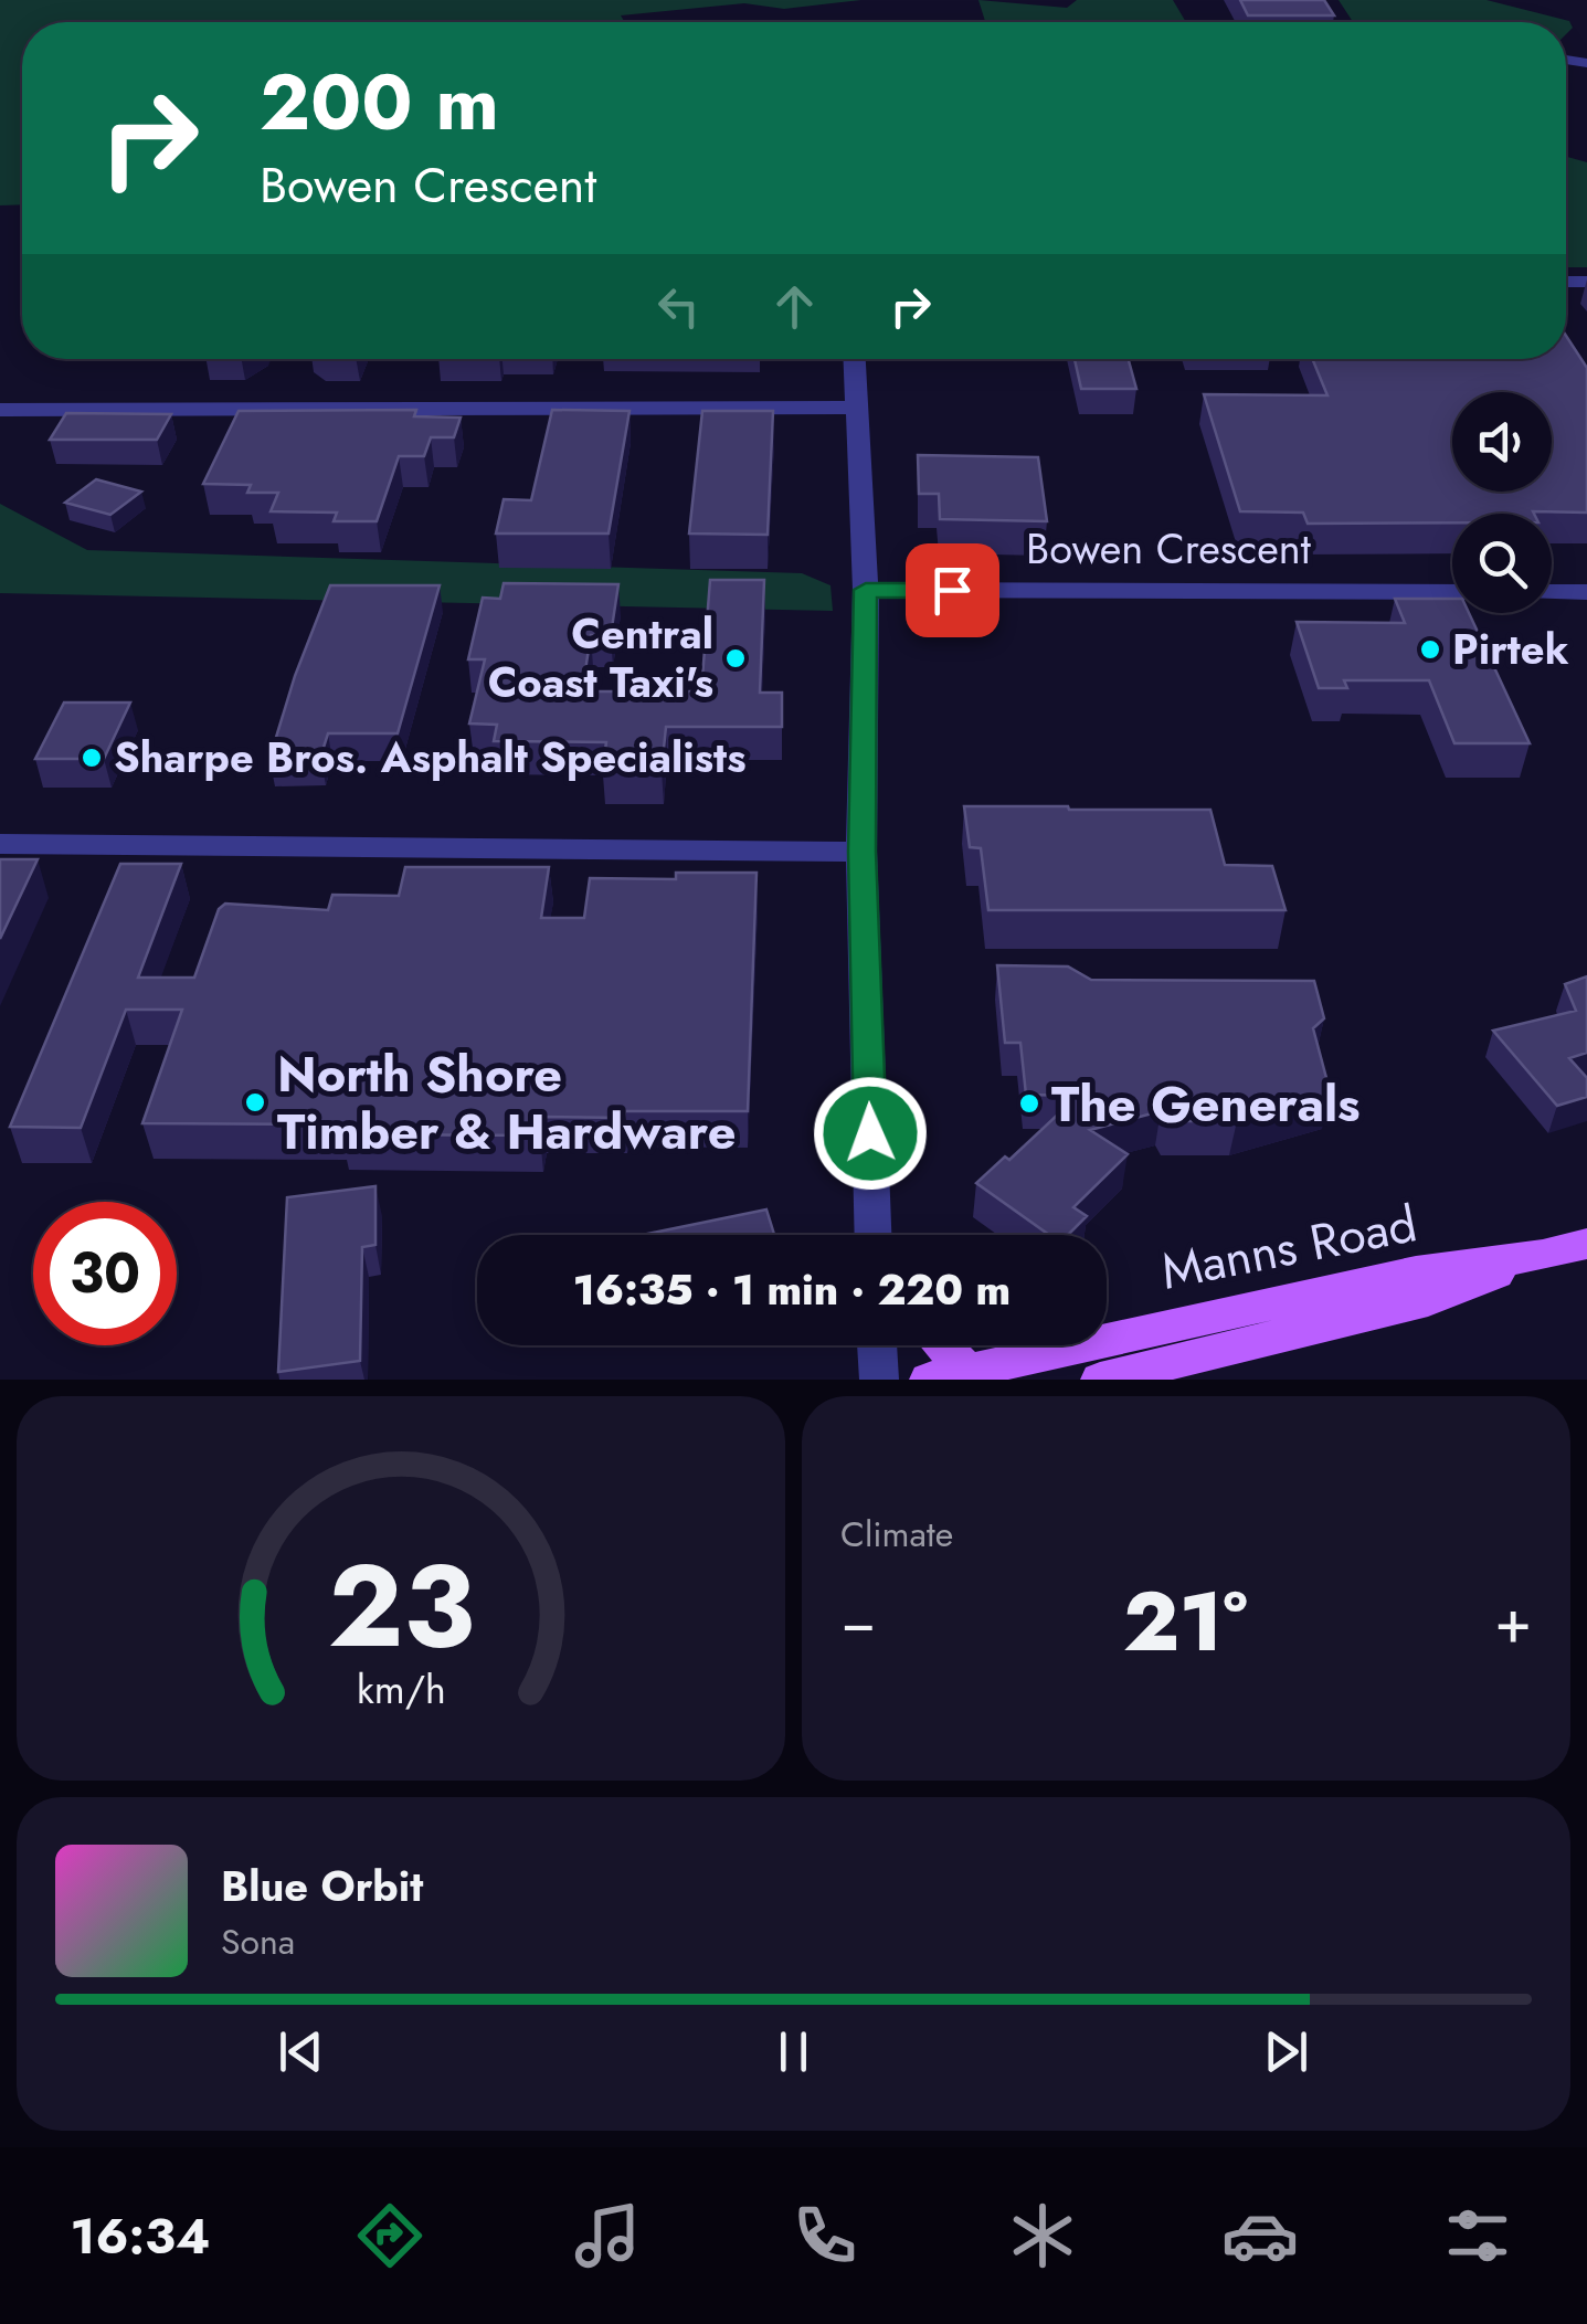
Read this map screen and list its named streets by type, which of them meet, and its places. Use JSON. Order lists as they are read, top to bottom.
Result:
{
  "streets": {
    "main road": ["Manns Road"],
    "street": ["Bowen Crescent"]
  },
  "places": [
    "Pirtek",
    "Central Coast Taxi's",
    "Sharpe Bros. Asphalt Specialists",
    "North Shore Timber & Hardware",
    "The Generals"
  ],
  "page": {
    "turn": ["200 m", "Bowen Crescent"],
    "limit": "30",
    "trip": "16:35 · 1 min · 220 m",
    "tile": "Climate",
    "heat": ["−", "21°", "+"],
    "song": ["Blue Orbit", "Sona"],
    "tabs": "16:34",
    "gauge": ["23", "km/h"]
  }
}
